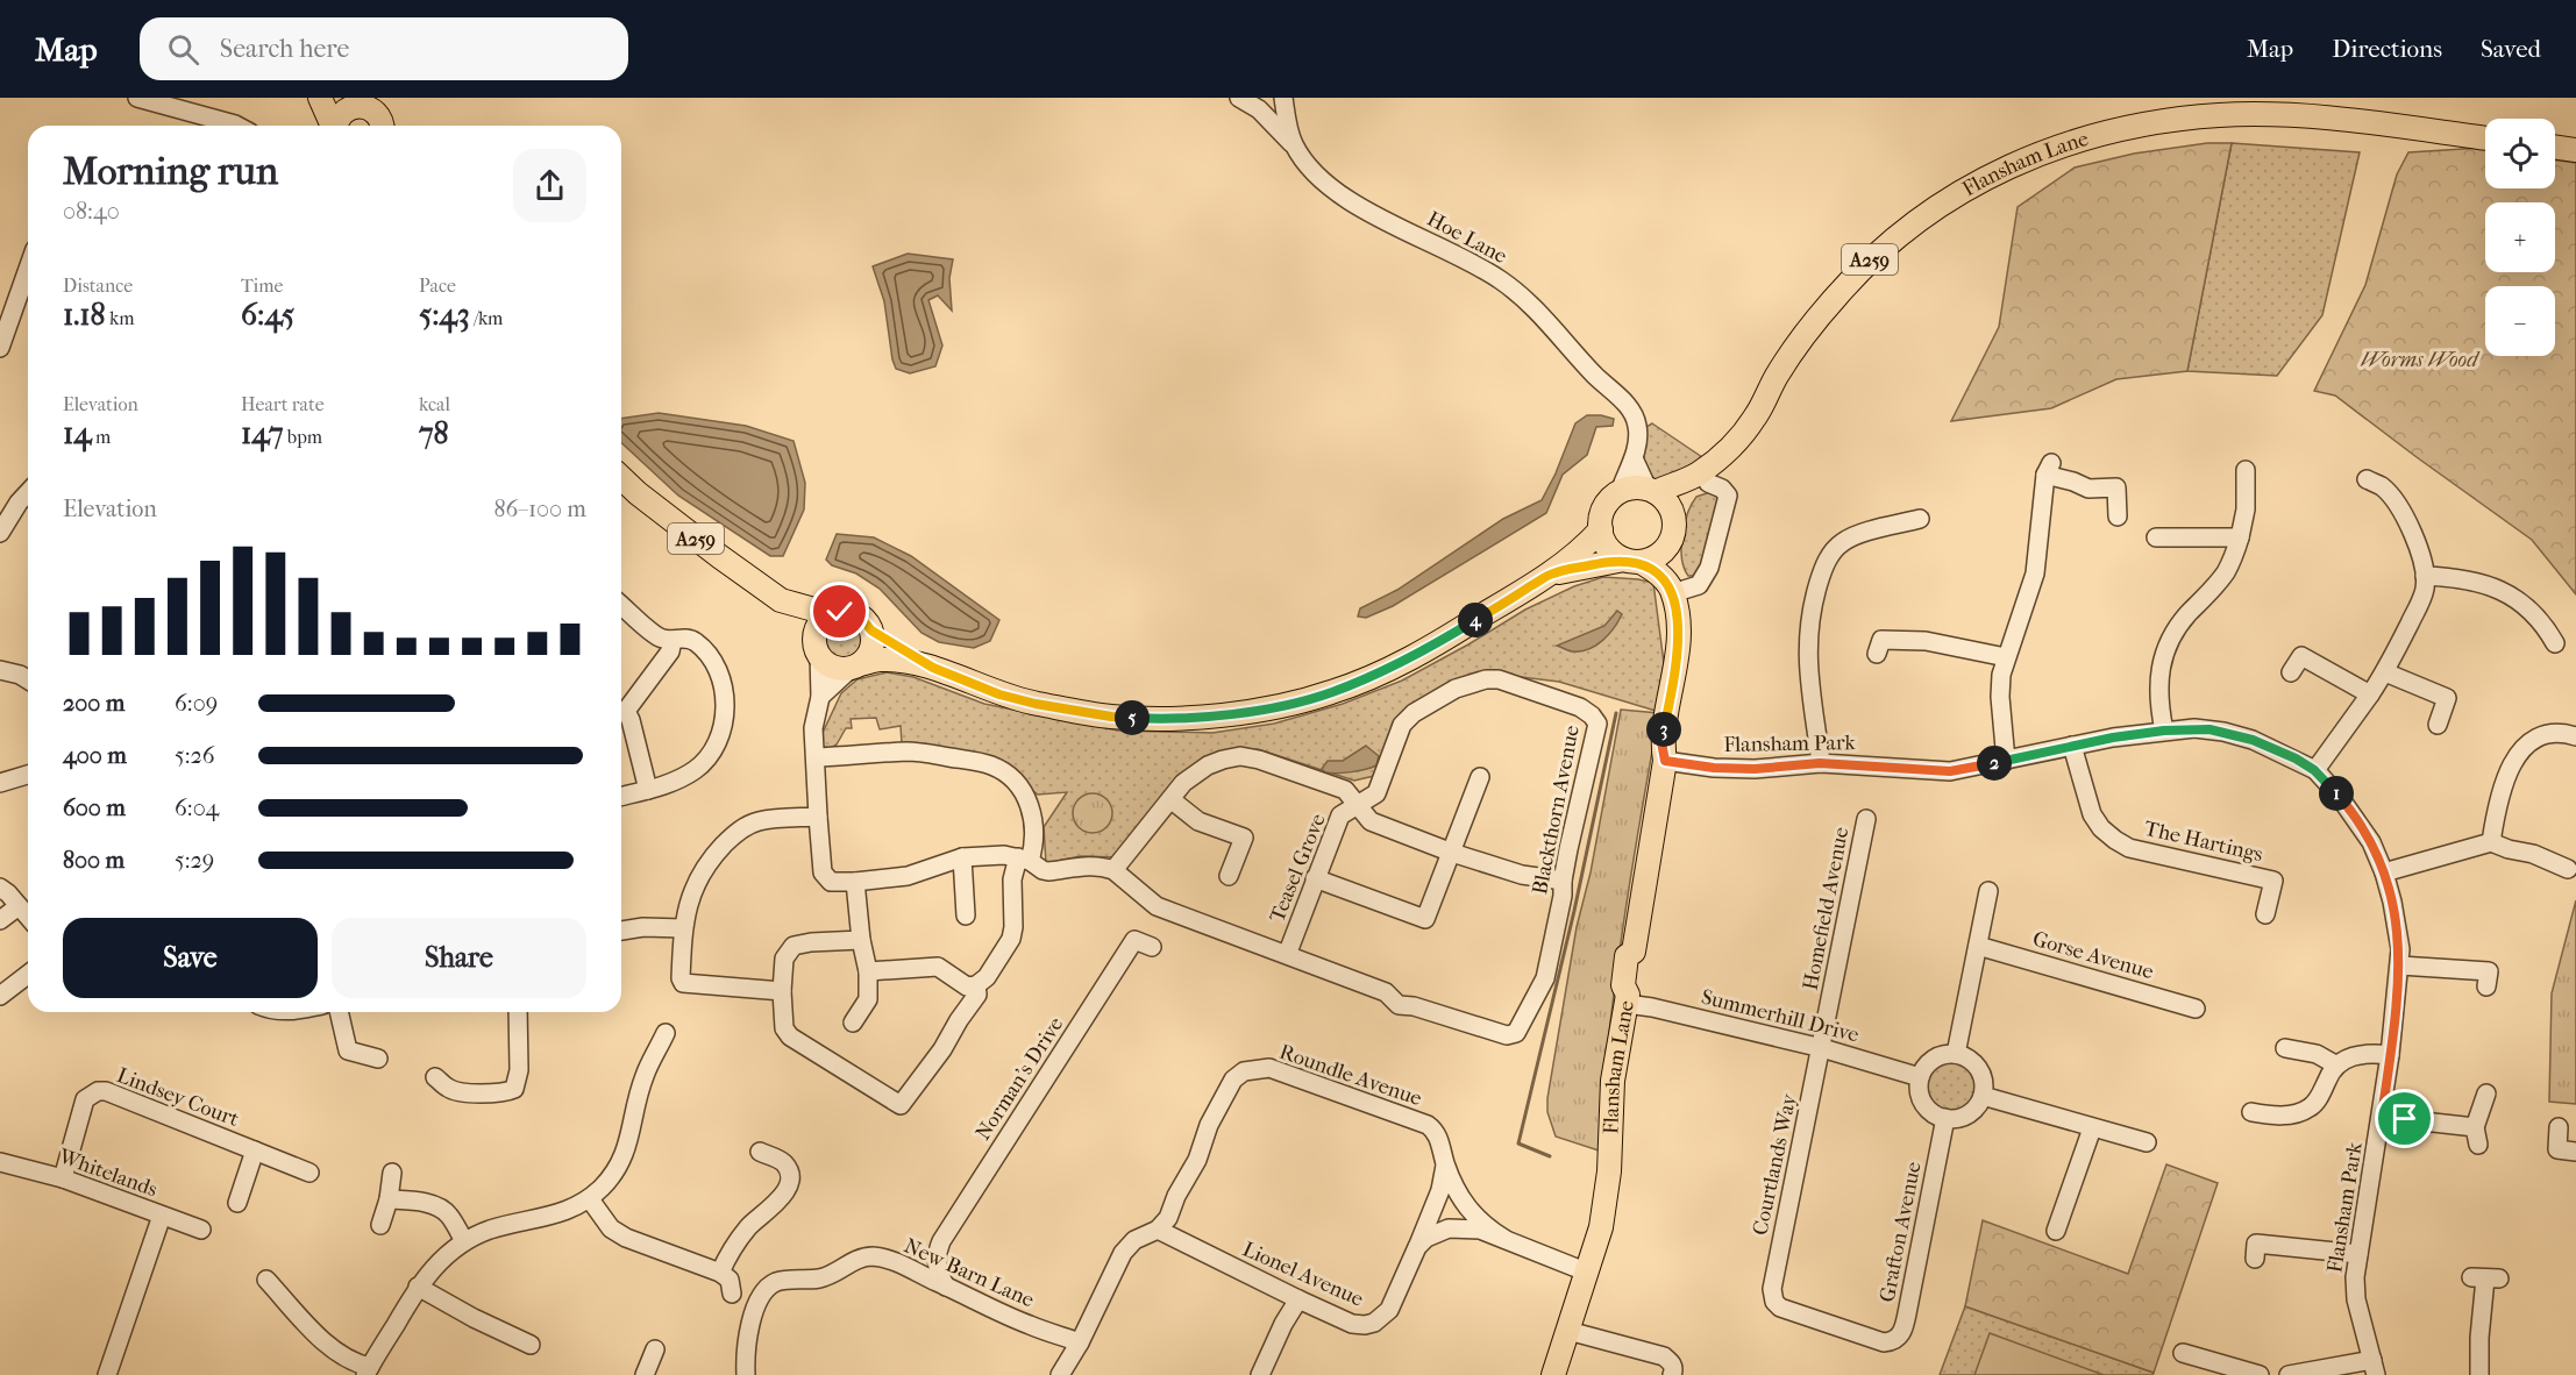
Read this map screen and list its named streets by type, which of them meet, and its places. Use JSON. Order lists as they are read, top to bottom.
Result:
{
  "streets": {
    "main road": ["Flansham Lane", "A259"],
    "street": [
      "Hoe Lane",
      "Flansham Park",
      "Blackthorn Avenue",
      "The Hartings",
      "Teasel Grove",
      "Homefield Avenue",
      "Gorse Avenue",
      "Summerhill Drive",
      "Roundle Avenue",
      "Norman's Drive",
      "Lindsey Court",
      "Courtlands Way",
      "Whitelands",
      "Grafton Avenue",
      "New Barn Lane",
      "Lionel Avenue"
    ]
  },
  "crossings": [
    ["Flansham Lane", "Hoe Lane"],
    ["Flansham Lane", "Flansham Park"],
    ["Flansham Lane", "Summerhill Drive"],
    ["Flansham Park", "The Hartings"],
    ["Blackthorn Avenue", "Teasel Grove"],
    ["Homefield Avenue", "Summerhill Drive"],
    ["Homefield Avenue", "Courtlands Way"],
    ["Summerhill Drive", "Courtlands Way"],
    ["Summerhill Drive", "Grafton Avenue"],
    ["Roundle Avenue", "Lionel Avenue"],
    ["Norman's Drive", "New Barn Lane"],
    ["Lindsey Court", "Whitelands"],
    ["Courtlands Way", "Grafton Avenue"]
  ],
  "parks": ["Worms Wood"],
  "page": {
    "header": "Map",
    "search": "Search here",
    "nav": ["Map", "Directions", "Saved"],
    "map_buttons": ["+", "−"],
    "heading": ["Morning run", "08:40"],
    "stats": [
      ["Distance", "1.18 km"],
      ["Time", "6:45"],
      ["Pace", "5:43 /km"],
      ["Elevation", "14 m"],
      ["Heart rate", "147 bpm"],
      ["kcal", "78"]
    ],
    "chart": ["Elevation", "86–100 m"],
    "pins": [
      "4",
      "5",
      "3",
      "2",
      "1"
    ],
    "list": [
      {
        "name": "200 m",
        "note": "6:09"
      },
      {
        "name": "400 m",
        "note": "5:26"
      },
      {
        "name": "600 m",
        "note": "6:04"
      },
      {
        "name": "800 m",
        "note": "5:29"
      }
    ],
    "buttons": ["Save", "Share"]
  }
}
